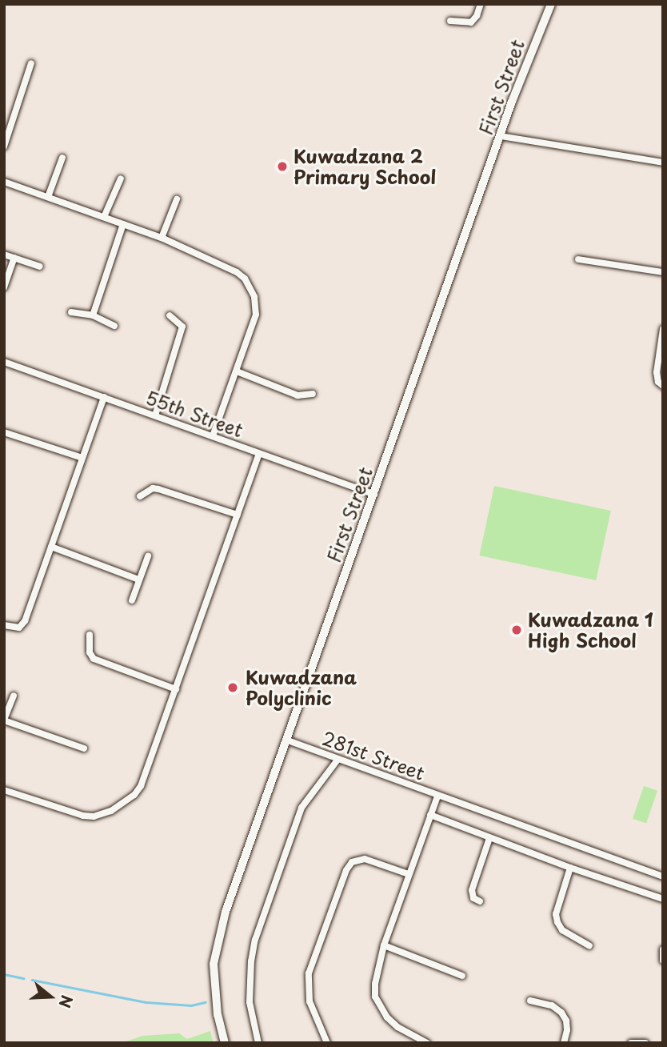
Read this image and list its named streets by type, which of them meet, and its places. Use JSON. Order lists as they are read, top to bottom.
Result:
{
  "streets": {
    "street": ["First Street", "55th Street", "281st Street"]
  },
  "crossings": [
    ["First Street", "55th Street"],
    ["First Street", "281st Street"]
  ],
  "places": ["Kuwadzana 2 Primary School", "Kuwadzana 1 High School", "Kuwadzana Polyclinic"],
  "north": "right"
}
